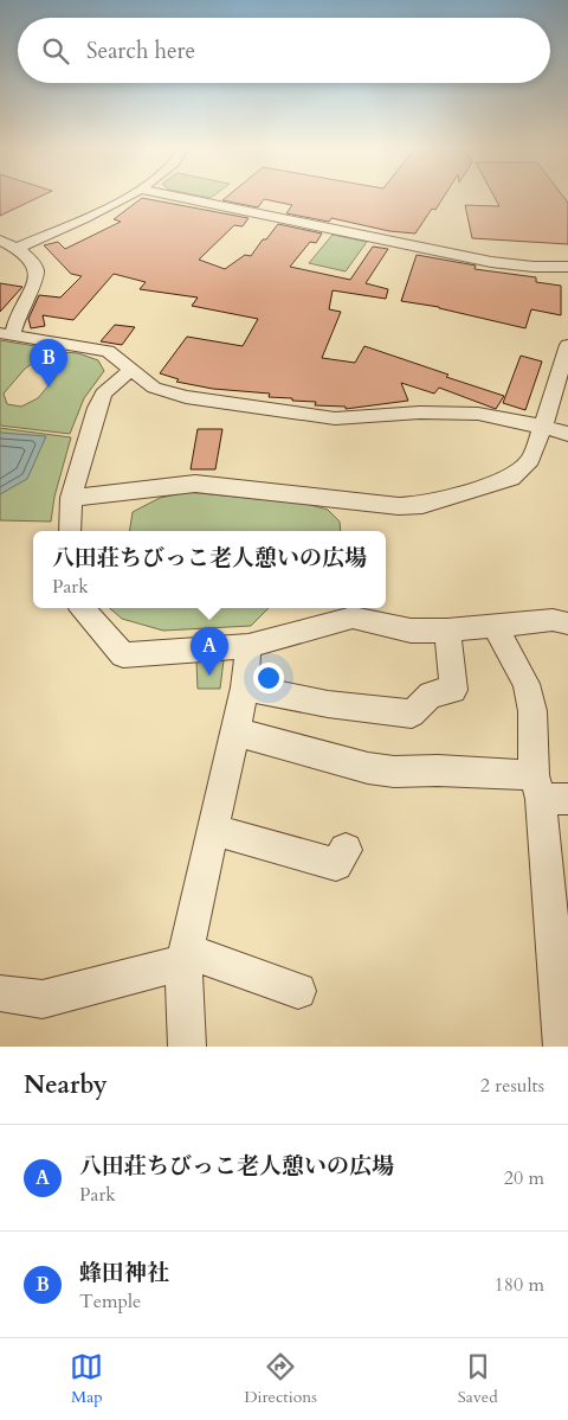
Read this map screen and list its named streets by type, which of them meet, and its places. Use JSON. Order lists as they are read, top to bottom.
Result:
{
  "page": {
    "search": "Search here",
    "pins": ["B", "A"],
    "popup": ["八田荘ちびっこ老人憩いの広場", "Park"],
    "heading": ["Nearby", "2 results"],
    "list": [
      {
        "mark": "A",
        "name": "八田荘ちびっこ老人憩いの広場",
        "note": "Park",
        "value": "20 m"
      },
      {
        "mark": "B",
        "name": "蜂田神社",
        "note": "Temple",
        "value": "180 m"
      }
    ],
    "nav": ["Map", "Directions", "Saved"]
  }
}
